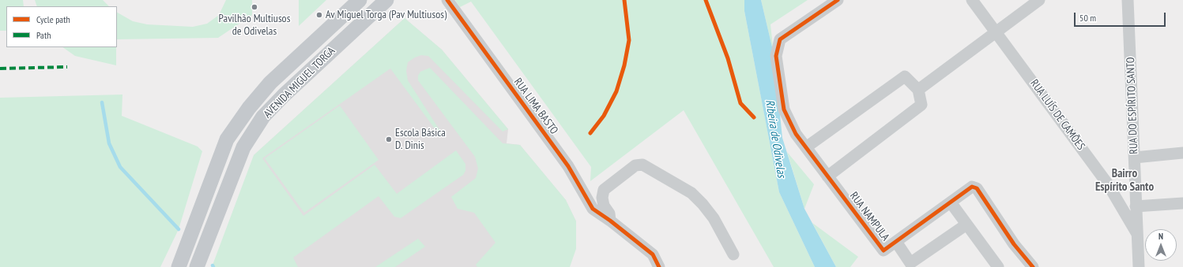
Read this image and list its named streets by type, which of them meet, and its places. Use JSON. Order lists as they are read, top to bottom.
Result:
{
  "streets": {
    "main road": ["AVENIDA MIGUEL TORGA"],
    "street": [
      "RUA DO ESPÍRITO SANTO",
      "RUA LIMA BASTO",
      "RUA LUÍS DE CAMÕES",
      "RUA NAMPULA"
    ]
  },
  "crossings": [
    ["RUA DO ESPÍRITO SANTO", "RUA LUÍS DE CAMÕES"]
  ],
  "districts": ["Bairro Espírito Santo"],
  "water": ["Ribeira de Odivelas"],
  "places": ["Pavilhão Multiusos de Odivelas", "Av Miguel Torga (Pav Multiusos)", "Escola Básica D. Dinis"],
  "legend": ["Cycle path", "Path"],
  "scale_bar": "50 m",
  "north": "top"
}
